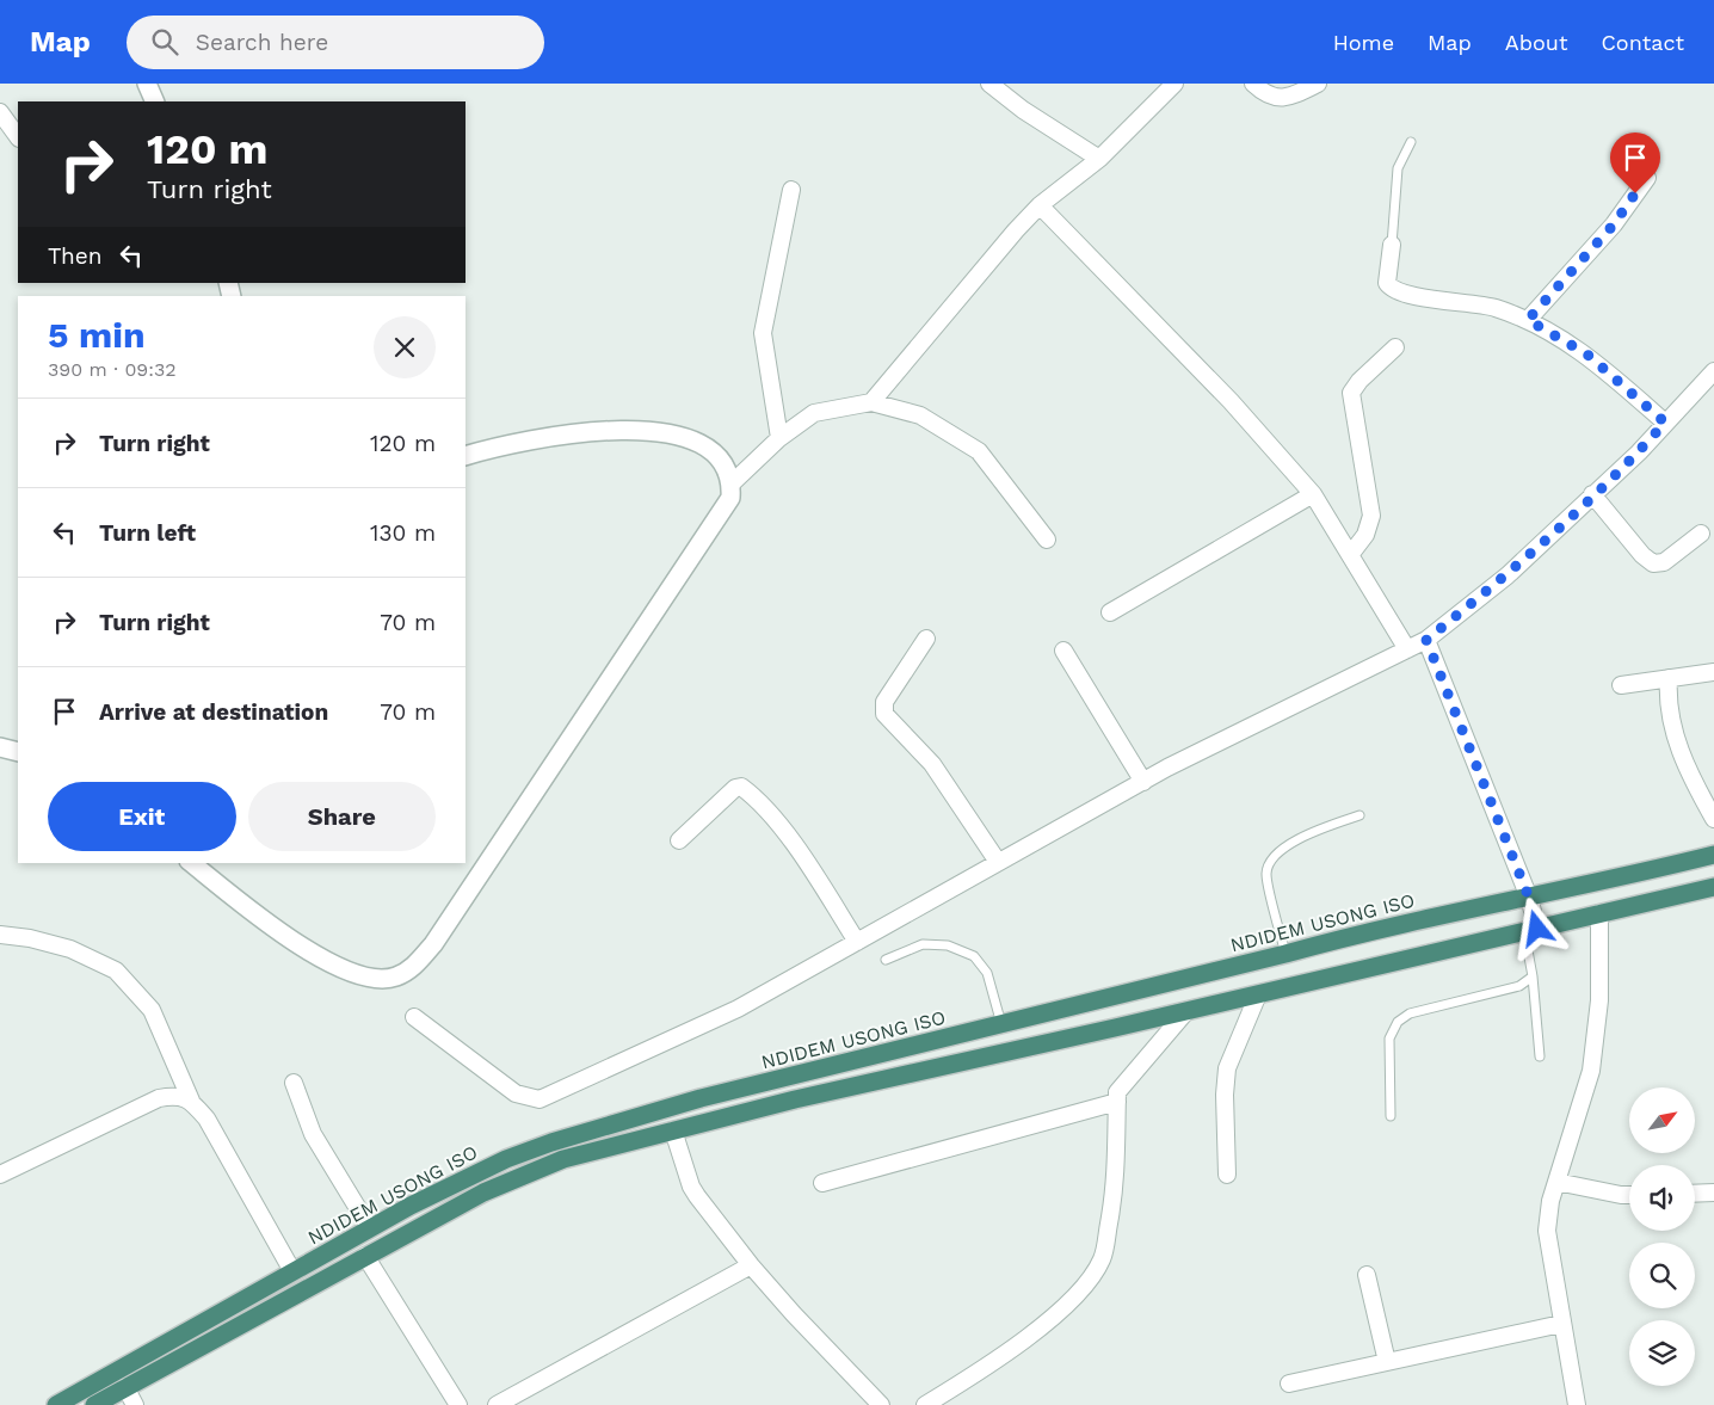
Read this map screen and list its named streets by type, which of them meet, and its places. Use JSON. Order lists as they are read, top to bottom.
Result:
{
  "streets": {
    "highway": ["NDIDEM USONG ISO"]
  },
  "north": "top right",
  "page": {
    "header": "Map",
    "search": "Search here",
    "nav": [
      "Home",
      "Map",
      "About",
      "Contact"
    ],
    "turn": ["120 m", "Turn right"],
    "then": "Then",
    "heading": ["5 min", "390 m · 09:32"],
    "list": [
      {
        "name": "Turn right",
        "value": "120 m"
      },
      {
        "name": "Turn left",
        "value": "130 m"
      },
      {
        "name": "Turn right",
        "value": "70 m"
      },
      {
        "name": "Arrive at destination",
        "value": "70 m"
      }
    ],
    "buttons": ["Exit", "Share"]
  }
}
